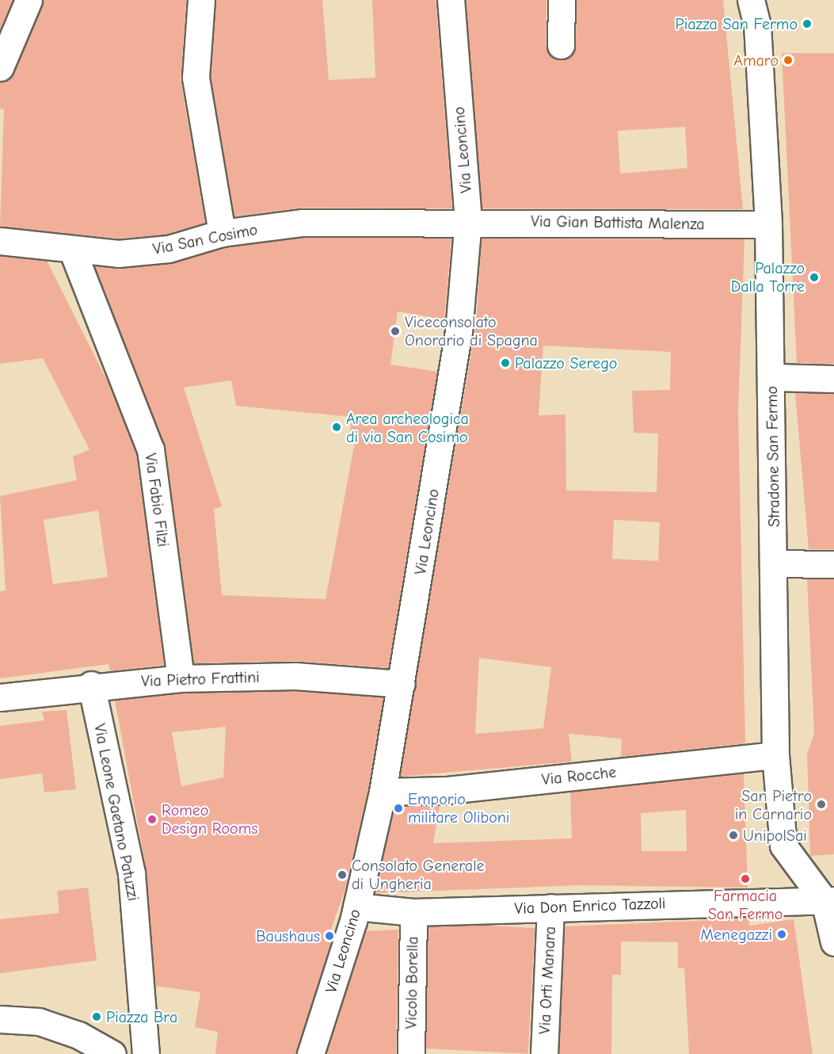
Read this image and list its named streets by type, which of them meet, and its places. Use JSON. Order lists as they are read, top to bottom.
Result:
{
  "streets": {
    "street": [
      "Via Leoncino",
      "Via Gian Battista Malenza",
      "Via San Cosimo",
      "Stradone San Fermo",
      "Via Fabio Filzi",
      "Via Pietro Frattini",
      "Via Rocche",
      "Via Leone Gaetano Patuzzi",
      "Via Don Enrico Tazzoli",
      "Via Orti Manara",
      "Vicolo Borella"
    ]
  },
  "crossings": [
    ["Via Leoncino", "Via Gian Battista Malenza"],
    ["Via Leoncino", "Via San Cosimo"],
    ["Via Leoncino", "Via Pietro Frattini"],
    ["Via Leoncino", "Via Rocche"],
    ["Via Leoncino", "Via Don Enrico Tazzoli"],
    ["Via Gian Battista Malenza", "Via San Cosimo"],
    ["Via Gian Battista Malenza", "Stradone San Fermo"],
    ["Via San Cosimo", "Via Fabio Filzi"],
    ["Stradone San Fermo", "Via Rocche"],
    ["Stradone San Fermo", "Via Don Enrico Tazzoli"],
    ["Via Fabio Filzi", "Via Pietro Frattini"],
    ["Via Pietro Frattini", "Via Leone Gaetano Patuzzi"],
    ["Via Don Enrico Tazzoli", "Via Orti Manara"],
    ["Via Don Enrico Tazzoli", "Vicolo Borella"]
  ],
  "places": [
    "Piazza San Fermo",
    "Amaro",
    "Palazzo Dalla Torre",
    "Viceconsolato Onorario di Spagna",
    "Palazzo Serego",
    "Area archeologica di via San Cosimo",
    "San Pietro in Carnario",
    "Emporio militare Oliboni",
    "Romeo Design Rooms",
    "UnipolSai",
    "Consolato Generale di Ungheria",
    "Farmacia San Fermo",
    "Menegazzi",
    "Baushaus",
    "Piazza Bra"
  ]
}
